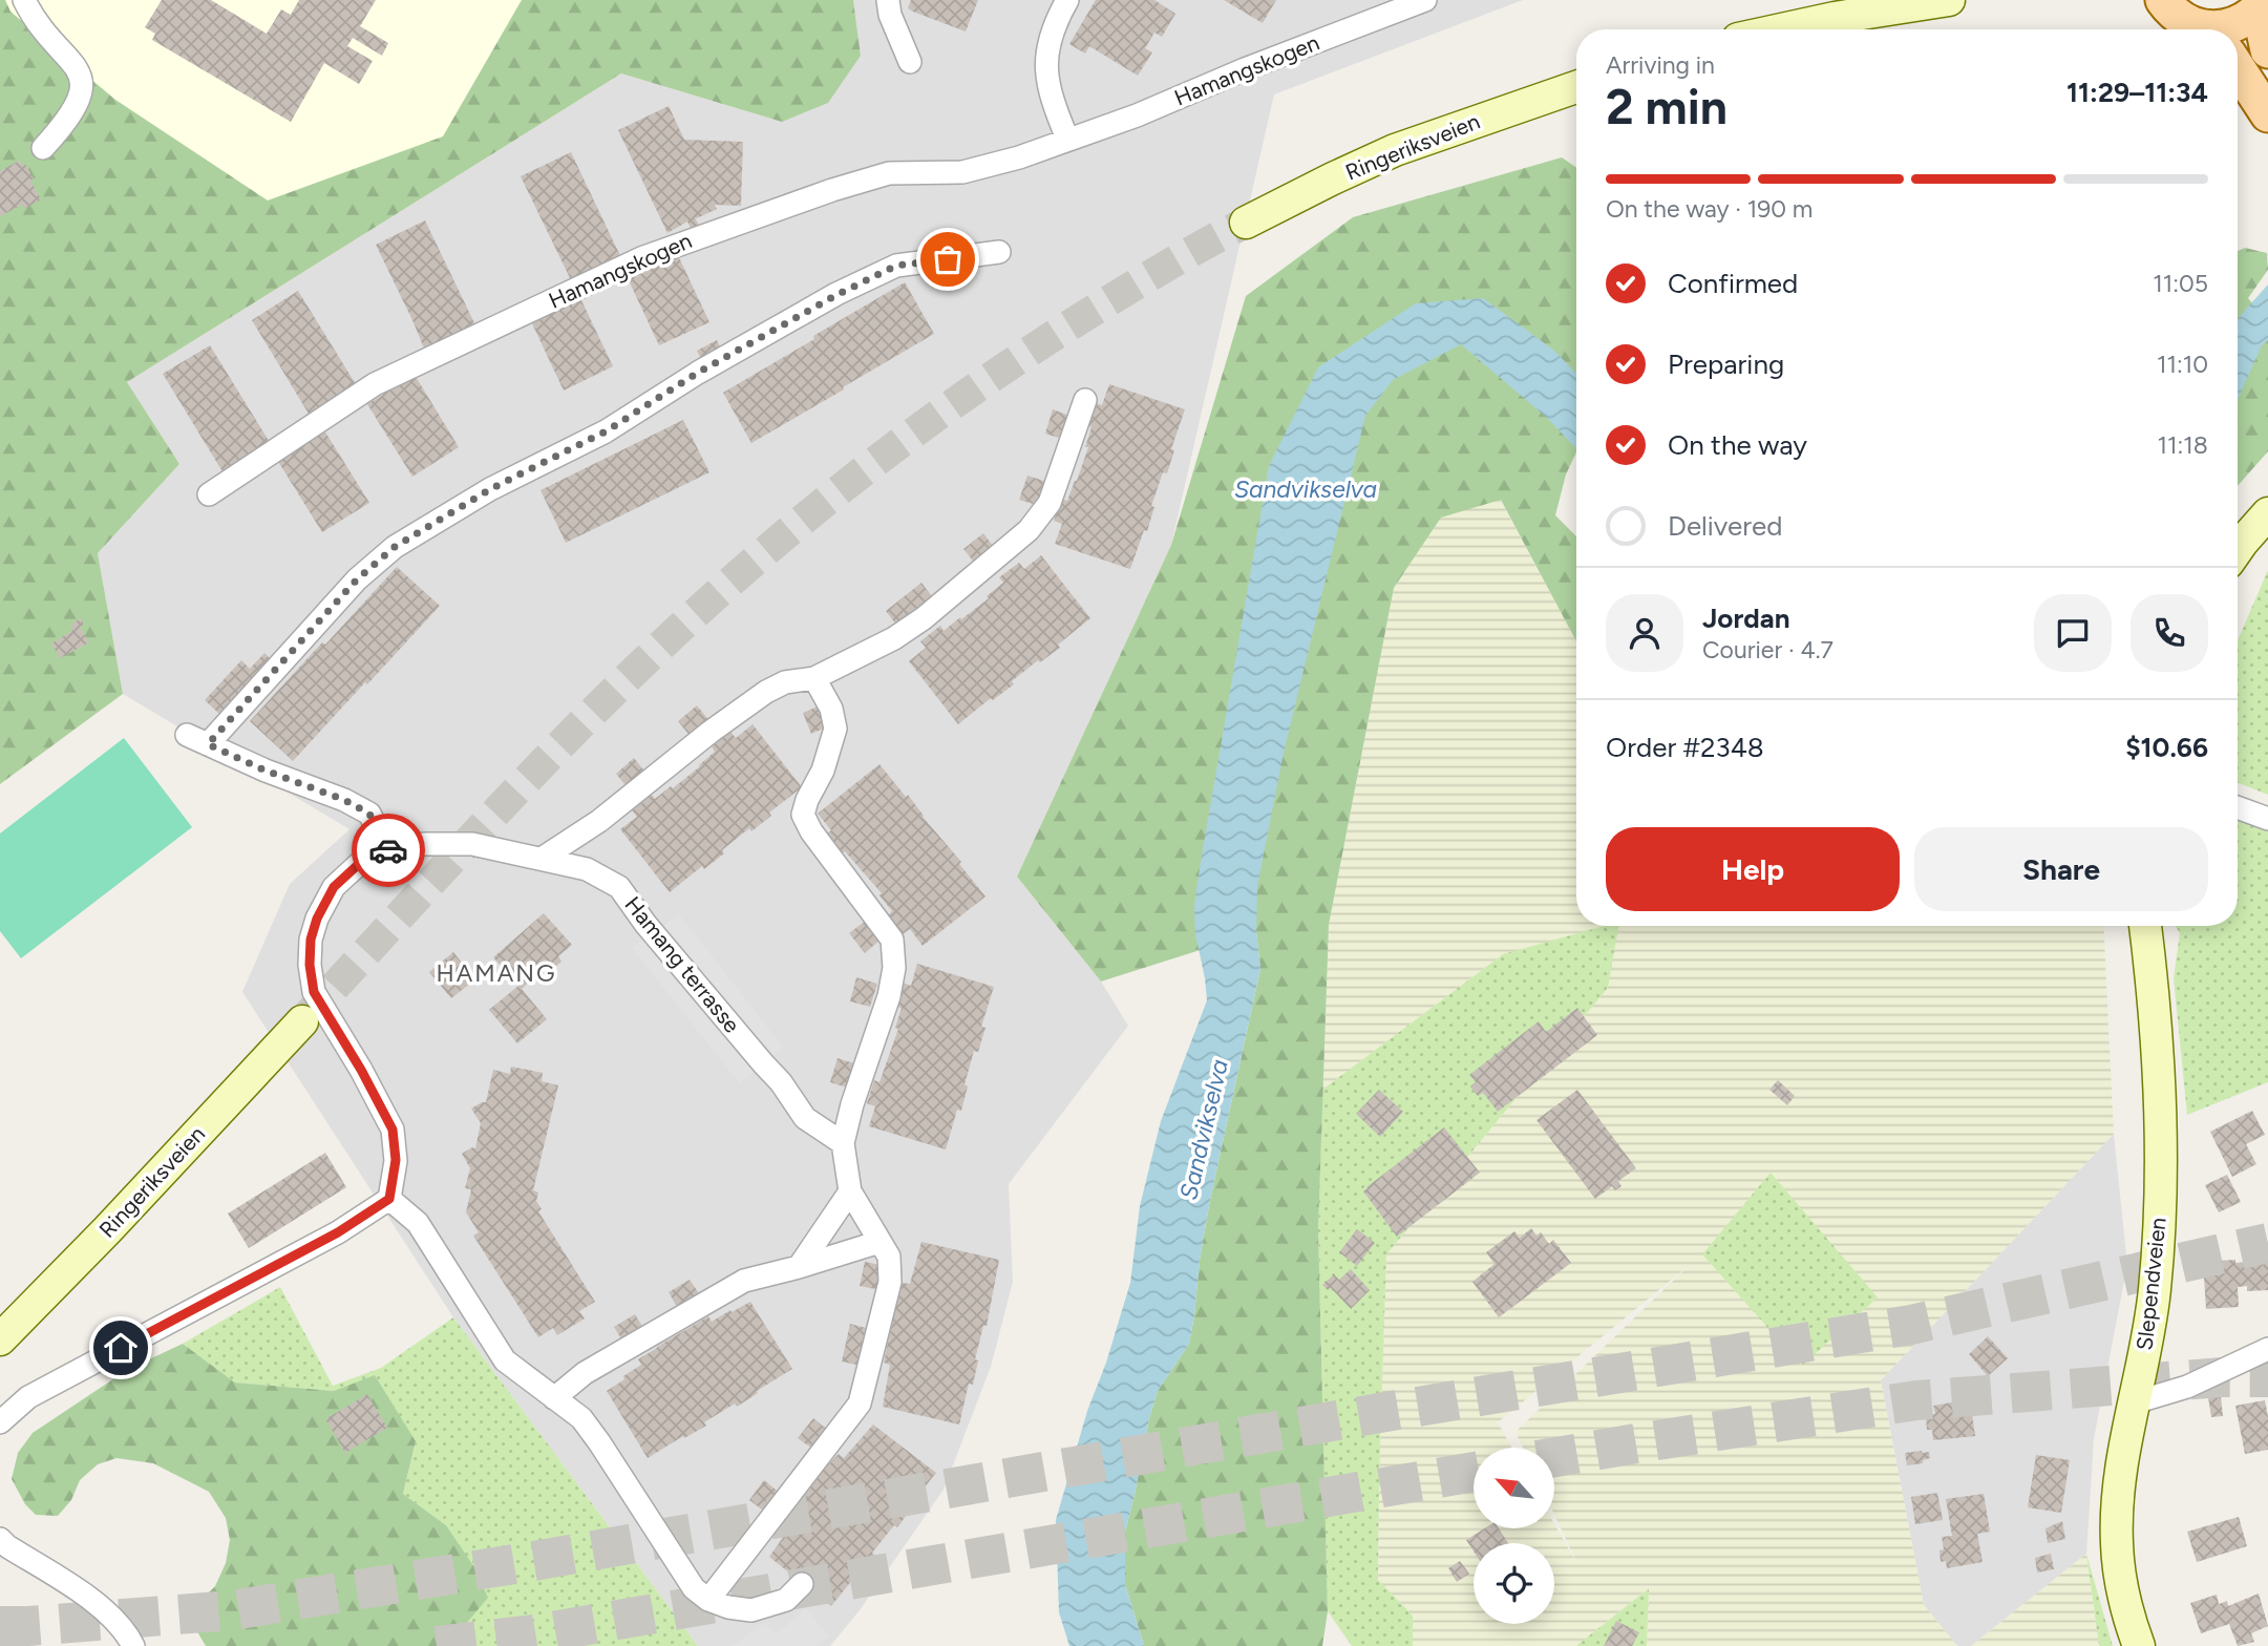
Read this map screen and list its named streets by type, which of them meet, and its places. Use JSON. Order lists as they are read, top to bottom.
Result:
{
  "streets": {
    "main road": ["Ringeriksveien", "Slependveien"],
    "street": ["Hamangskogen", "Hamang terrasse"]
  },
  "districts": ["HAMANG"],
  "water": ["Sandvikselva"],
  "north": "top left",
  "page": {
    "heading": ["2 min", "Arriving in", "11:29–11:34"],
    "panel": [
      "Jordan",
      "Courier · 4.7",
      "Order #2348",
      "$10.66"
    ],
    "bar": "On the way · 190 m",
    "list": [
      ["Confirmed", "11:05"],
      ["Preparing", "11:10"],
      ["On the way", "11:18"],
      "Delivered"
    ],
    "buttons": ["Help", "Share"]
  }
}
